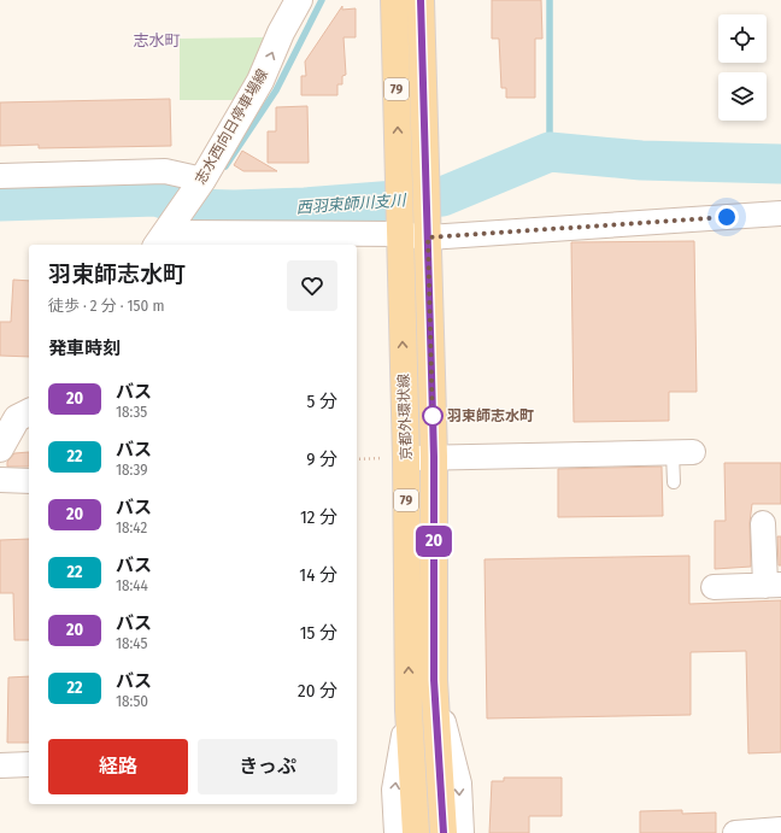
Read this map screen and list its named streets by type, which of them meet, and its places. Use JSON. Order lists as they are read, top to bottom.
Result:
{
  "streets": {
    "main road": ["79", "志水西向日停車場線", "京都外環状線"]
  },
  "one_way": ["志水西向日停車場線"],
  "districts": ["志水町"],
  "water": ["西羽束師川支川"],
  "places": ["羽束師志水町"],
  "lines": ["bus line 20"],
  "page": {
    "on_map": "20",
    "heading": [
      ["羽束師志水町", "徒歩 · 2 分 · 150 m"],
      "発車時刻"
    ],
    "list": [
      {
        "mark": "20",
        "name": "バス",
        "note": "18:35",
        "value": "5 分"
      },
      {
        "mark": "22",
        "name": "バス",
        "note": "18:39",
        "value": "9 分"
      },
      {
        "mark": "20",
        "name": "バス",
        "note": "18:42",
        "value": "12 分"
      },
      {
        "mark": "22",
        "name": "バス",
        "note": "18:44",
        "value": "14 分"
      },
      {
        "mark": "20",
        "name": "バス",
        "note": "18:45",
        "value": "15 分"
      },
      {
        "mark": "22",
        "name": "バス",
        "note": "18:50",
        "value": "20 分"
      }
    ],
    "buttons": ["経路", "きっぷ"]
  }
}
